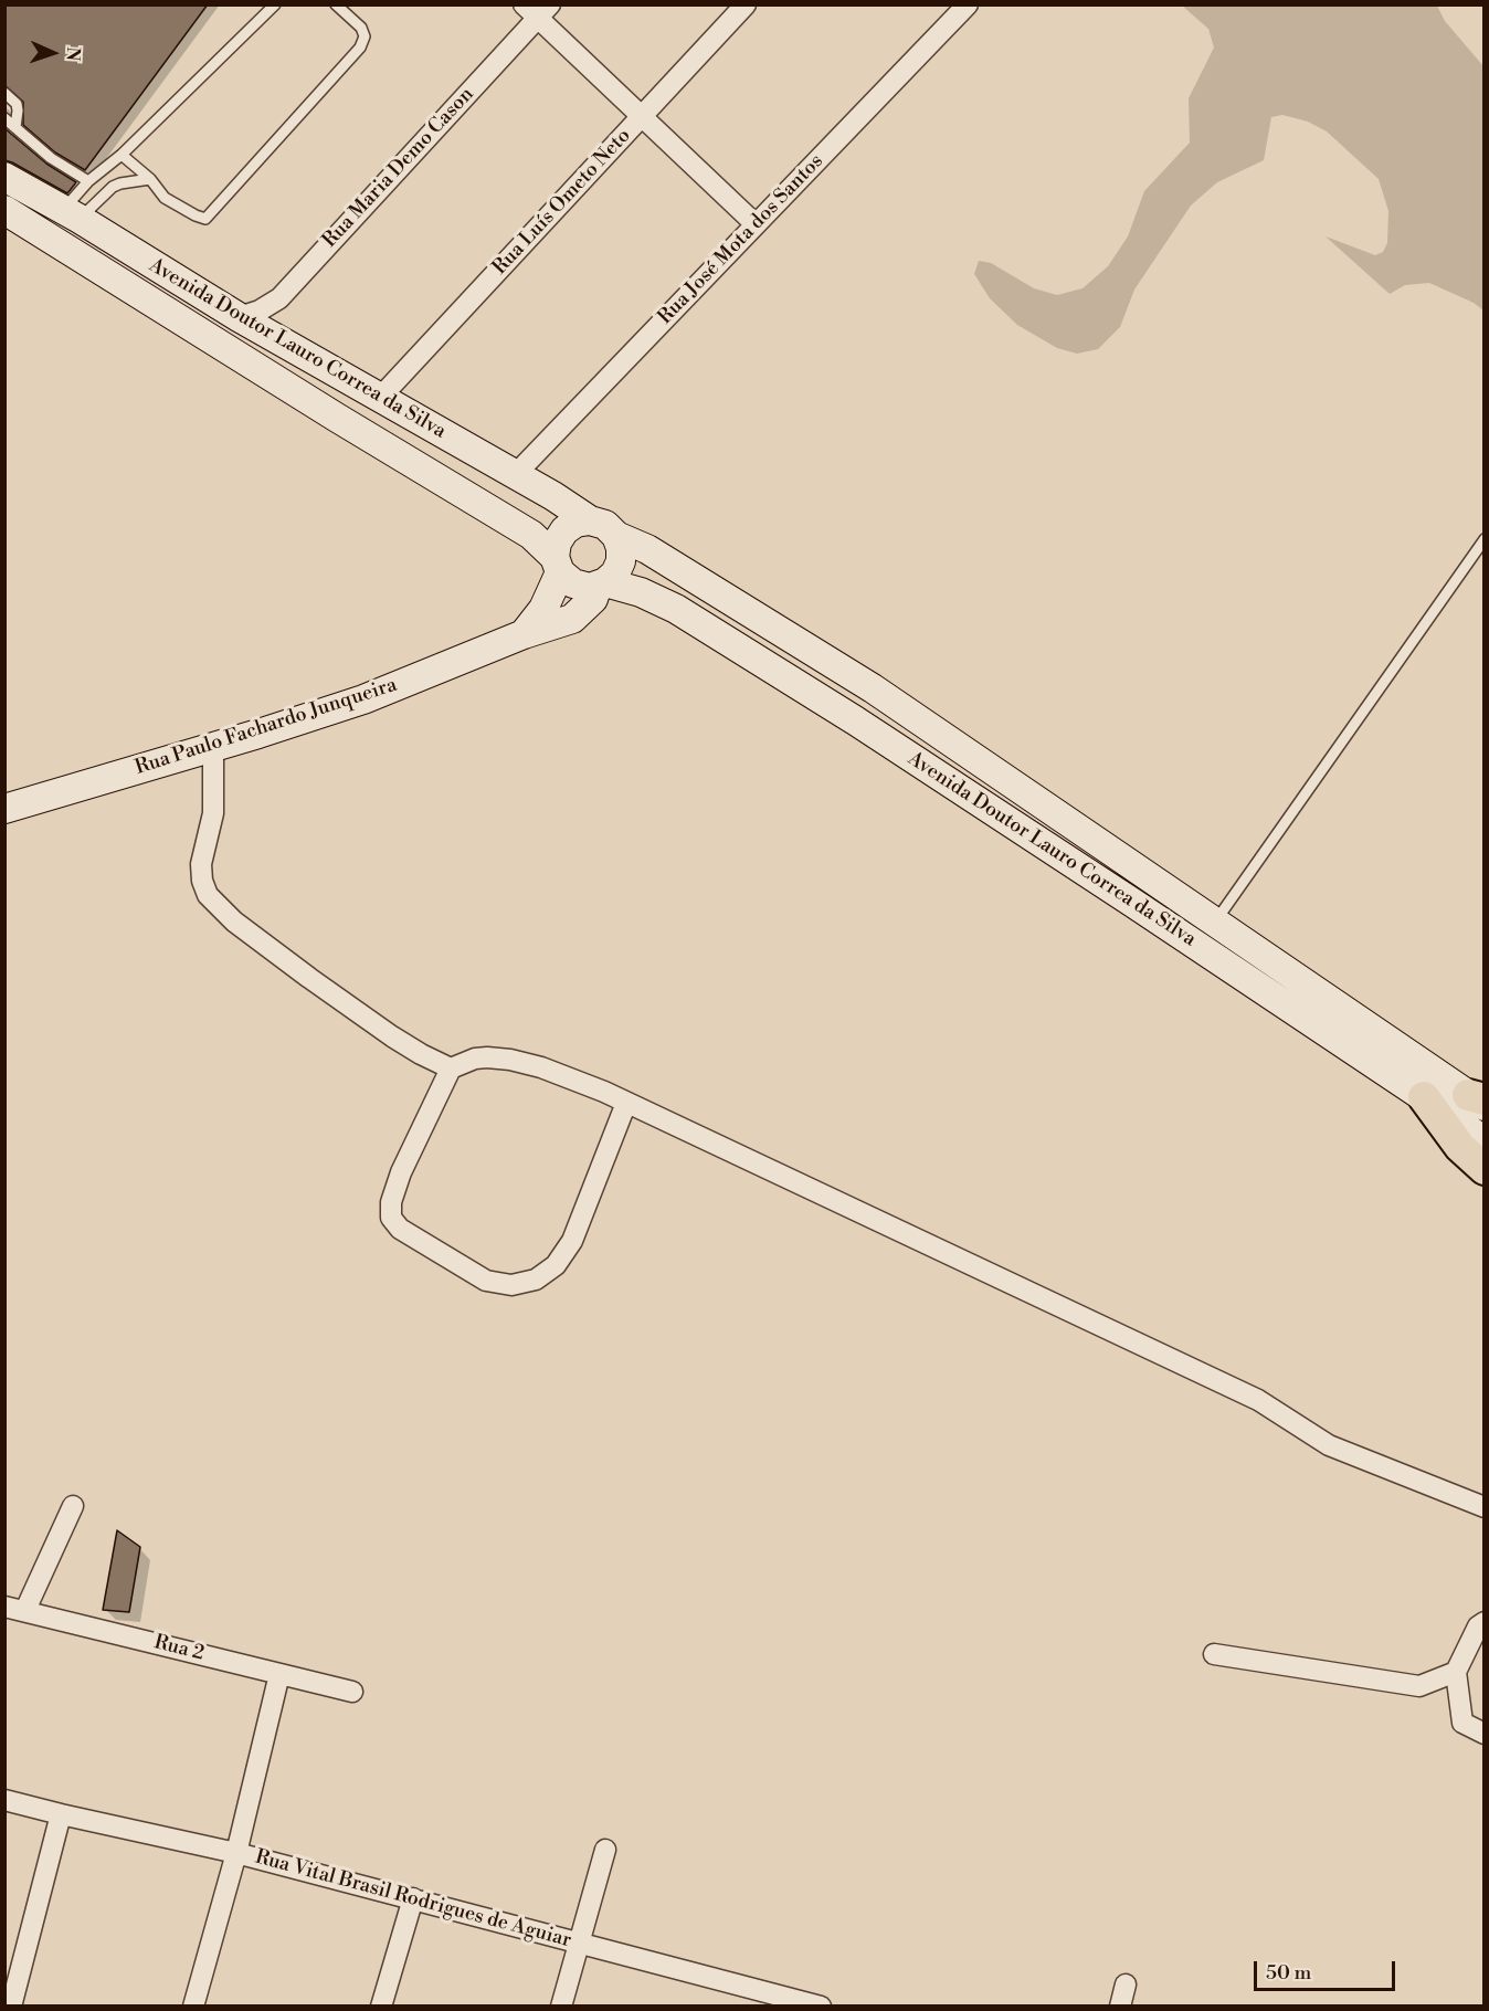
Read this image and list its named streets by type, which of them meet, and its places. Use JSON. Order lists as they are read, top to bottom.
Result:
{
  "streets": {
    "main road": ["Avenida Doutor Lauro Correa da Silva", "Rua Paulo Fachardo Junqueira"],
    "street": [
      "Rua Maria Demo Cason",
      "Rua Luís Ometo Neto",
      "Rua José Mota dos Santos",
      "Rua 2",
      "Rua Vital Brasil Rodrigues de Aguiar"
    ]
  },
  "crossings": [
    ["Rua Maria Demo Cason", "Avenida Doutor Lauro Correa da Silva"],
    ["Rua Luís Ometo Neto", "Avenida Doutor Lauro Correa da Silva"],
    ["Rua José Mota dos Santos", "Avenida Doutor Lauro Correa da Silva"],
    ["Avenida Doutor Lauro Correa da Silva", "Rua Paulo Fachardo Junqueira"]
  ],
  "scale_bar": "50 m",
  "north": "right"
}
